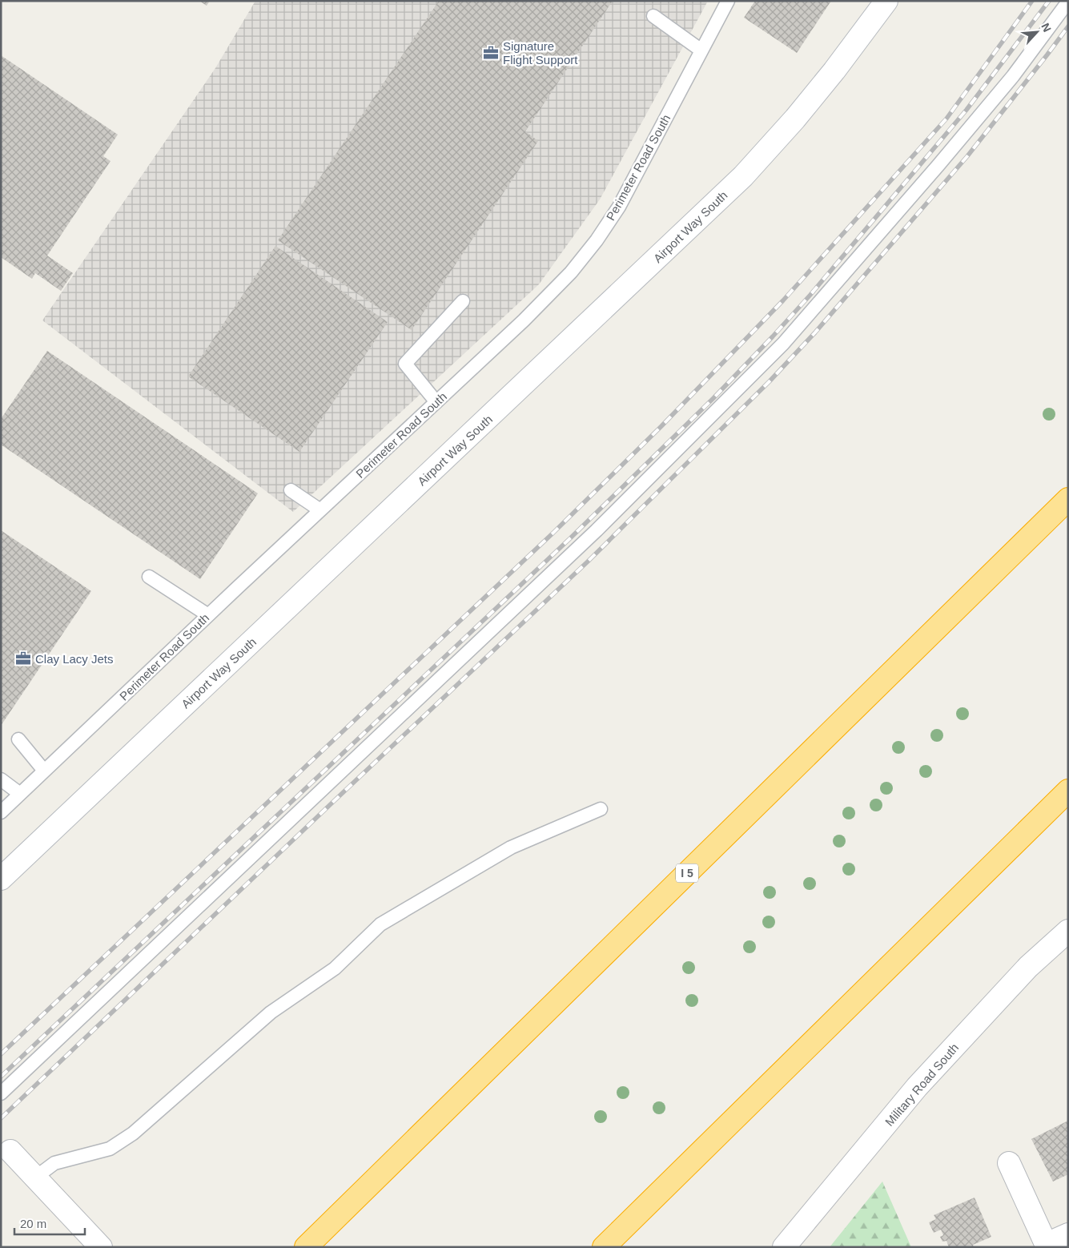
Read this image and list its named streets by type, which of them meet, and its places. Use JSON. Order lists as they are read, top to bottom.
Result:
{
  "streets": {
    "highway": ["I 5"],
    "main road": ["Airport Way South", "Military Road South"],
    "lane": ["Perimeter Road South"]
  },
  "places": {
    "office": ["Signature Flight Support", "Clay Lacy Jets"]
  },
  "scale_bar": "20 m",
  "north": "top right"
}
